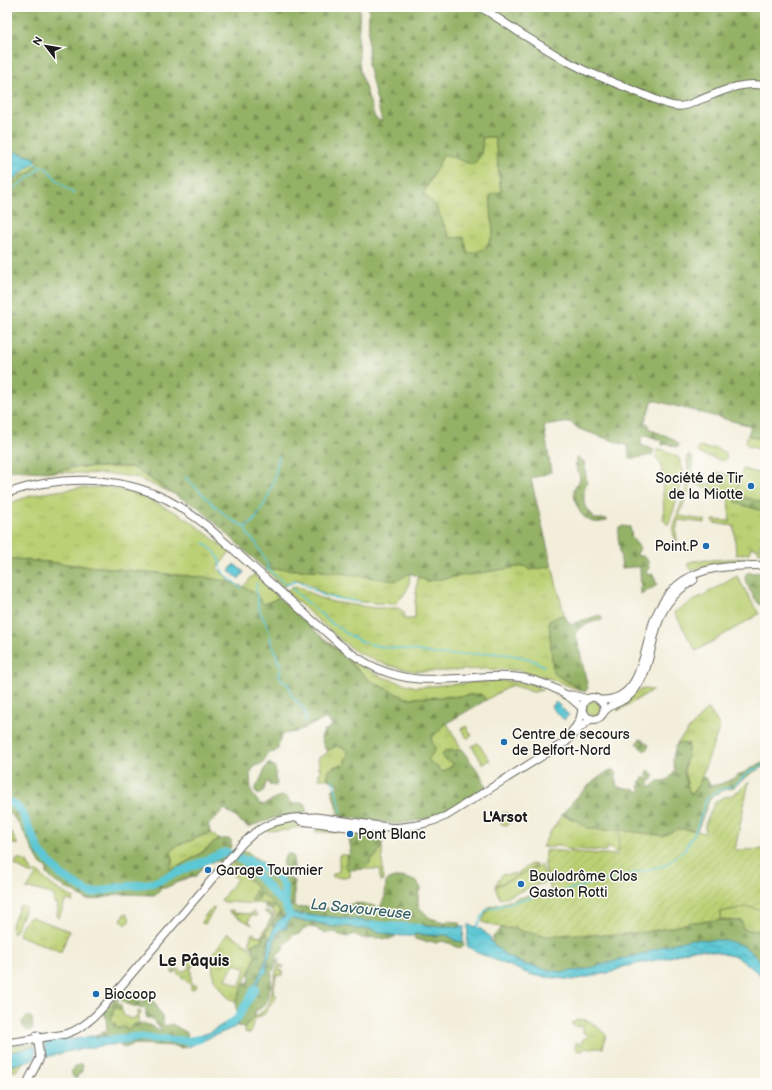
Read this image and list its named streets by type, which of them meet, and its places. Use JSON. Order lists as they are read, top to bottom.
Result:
{
  "districts": ["L'Arsot", "Le Pâquis"],
  "water": ["La Savoureuse"],
  "places": [
    "Société de Tir de la Miotte",
    "Point.P",
    "Centre de secours de Belfort-Nord",
    "Pont Blanc",
    "Garage Tourmier",
    "Boulodrôme Clos Gaston Rotti",
    "Biocoop"
  ],
  "north": "top left"
}
